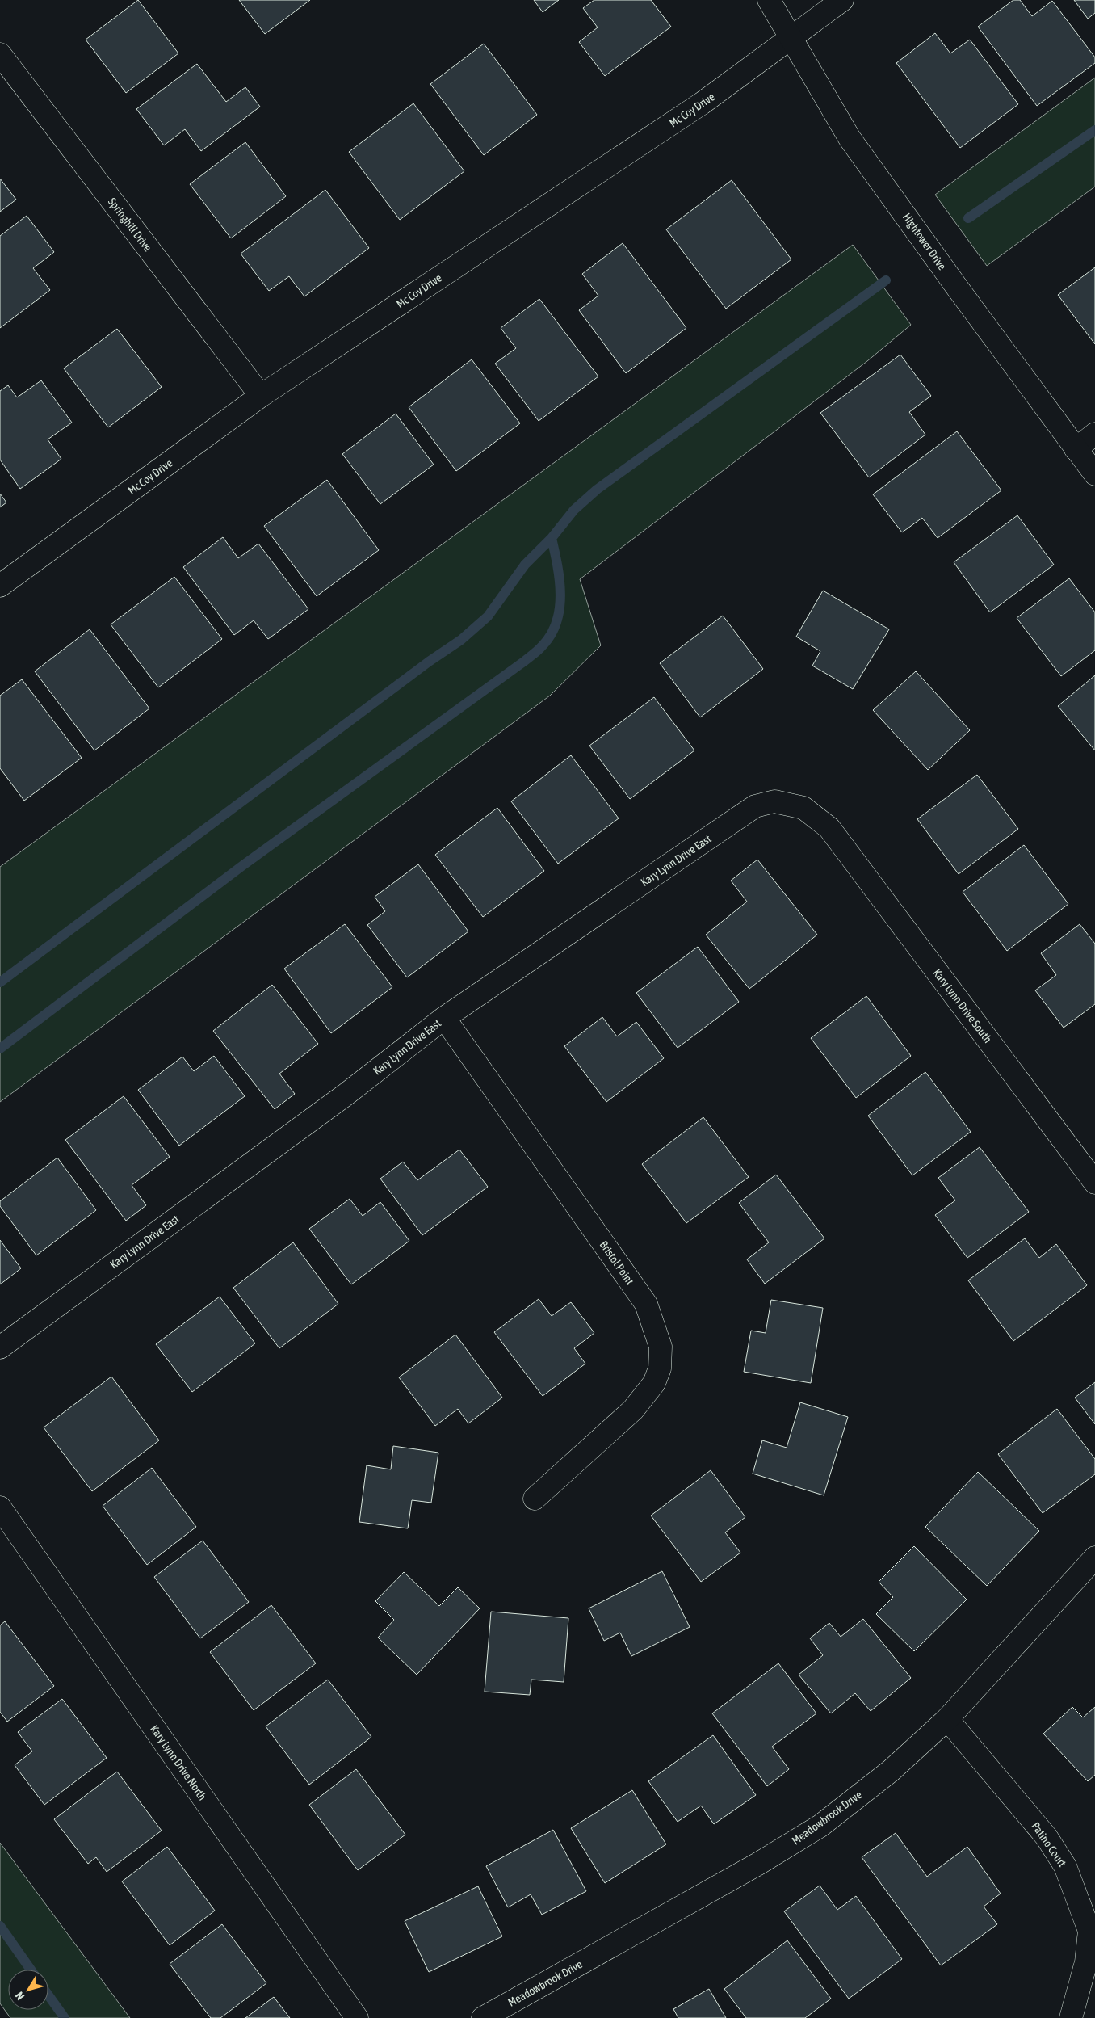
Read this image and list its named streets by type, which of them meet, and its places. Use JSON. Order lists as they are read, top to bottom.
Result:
{
  "streets": {
    "street": [
      "Mc Coy Drive",
      "Springhill Drive",
      "Hightower Drive",
      "Kary Lynn Drive East",
      "Kary Lynn Drive South",
      "Bristol Point",
      "Kary Lynn Drive North",
      "Meadowbrook Drive",
      "Patino Court"
    ]
  },
  "crossings": [
    ["Mc Coy Drive", "Springhill Drive"],
    ["Mc Coy Drive", "Hightower Drive"],
    ["Kary Lynn Drive East", "Kary Lynn Drive South"],
    ["Kary Lynn Drive East", "Bristol Point"],
    ["Meadowbrook Drive", "Patino Court"]
  ],
  "north": "bottom left"
}
